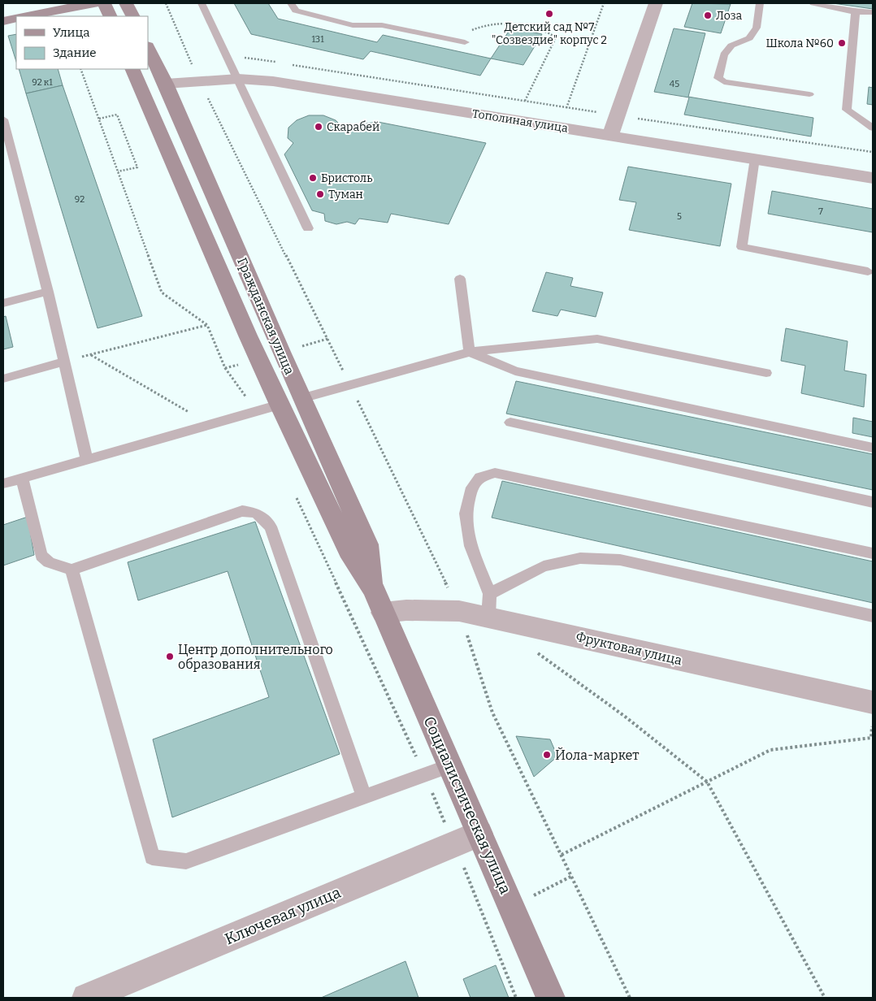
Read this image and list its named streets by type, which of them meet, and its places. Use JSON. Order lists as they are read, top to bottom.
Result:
{
  "streets": {
    "street": [
      "Тополиная улица",
      "Гражданская улица",
      "Фруктовая улица",
      "Социалистическая улица",
      "Ключевая улица"
    ]
  },
  "crossings": [
    ["Тополиная улица", "Гражданская улица"],
    ["Гражданская улица", "Фруктовая улица"],
    ["Гражданская улица", "Социалистическая улица"],
    ["Фруктовая улица", "Социалистическая улица"],
    ["Социалистическая улица", "Ключевая улица"]
  ],
  "places": [
    "Детский сад №7 \"Созвездие\" корпус 2",
    "Лоза",
    "Школа №60",
    "Скарабей",
    "Бристоль",
    "Туман",
    "Центр дополнительного образования",
    "Йола-маркет"
  ],
  "house_numbers": [
    "131",
    "92 к1",
    "45",
    "92",
    "7",
    "5"
  ],
  "legend": ["Улица", "Здание"]
}
